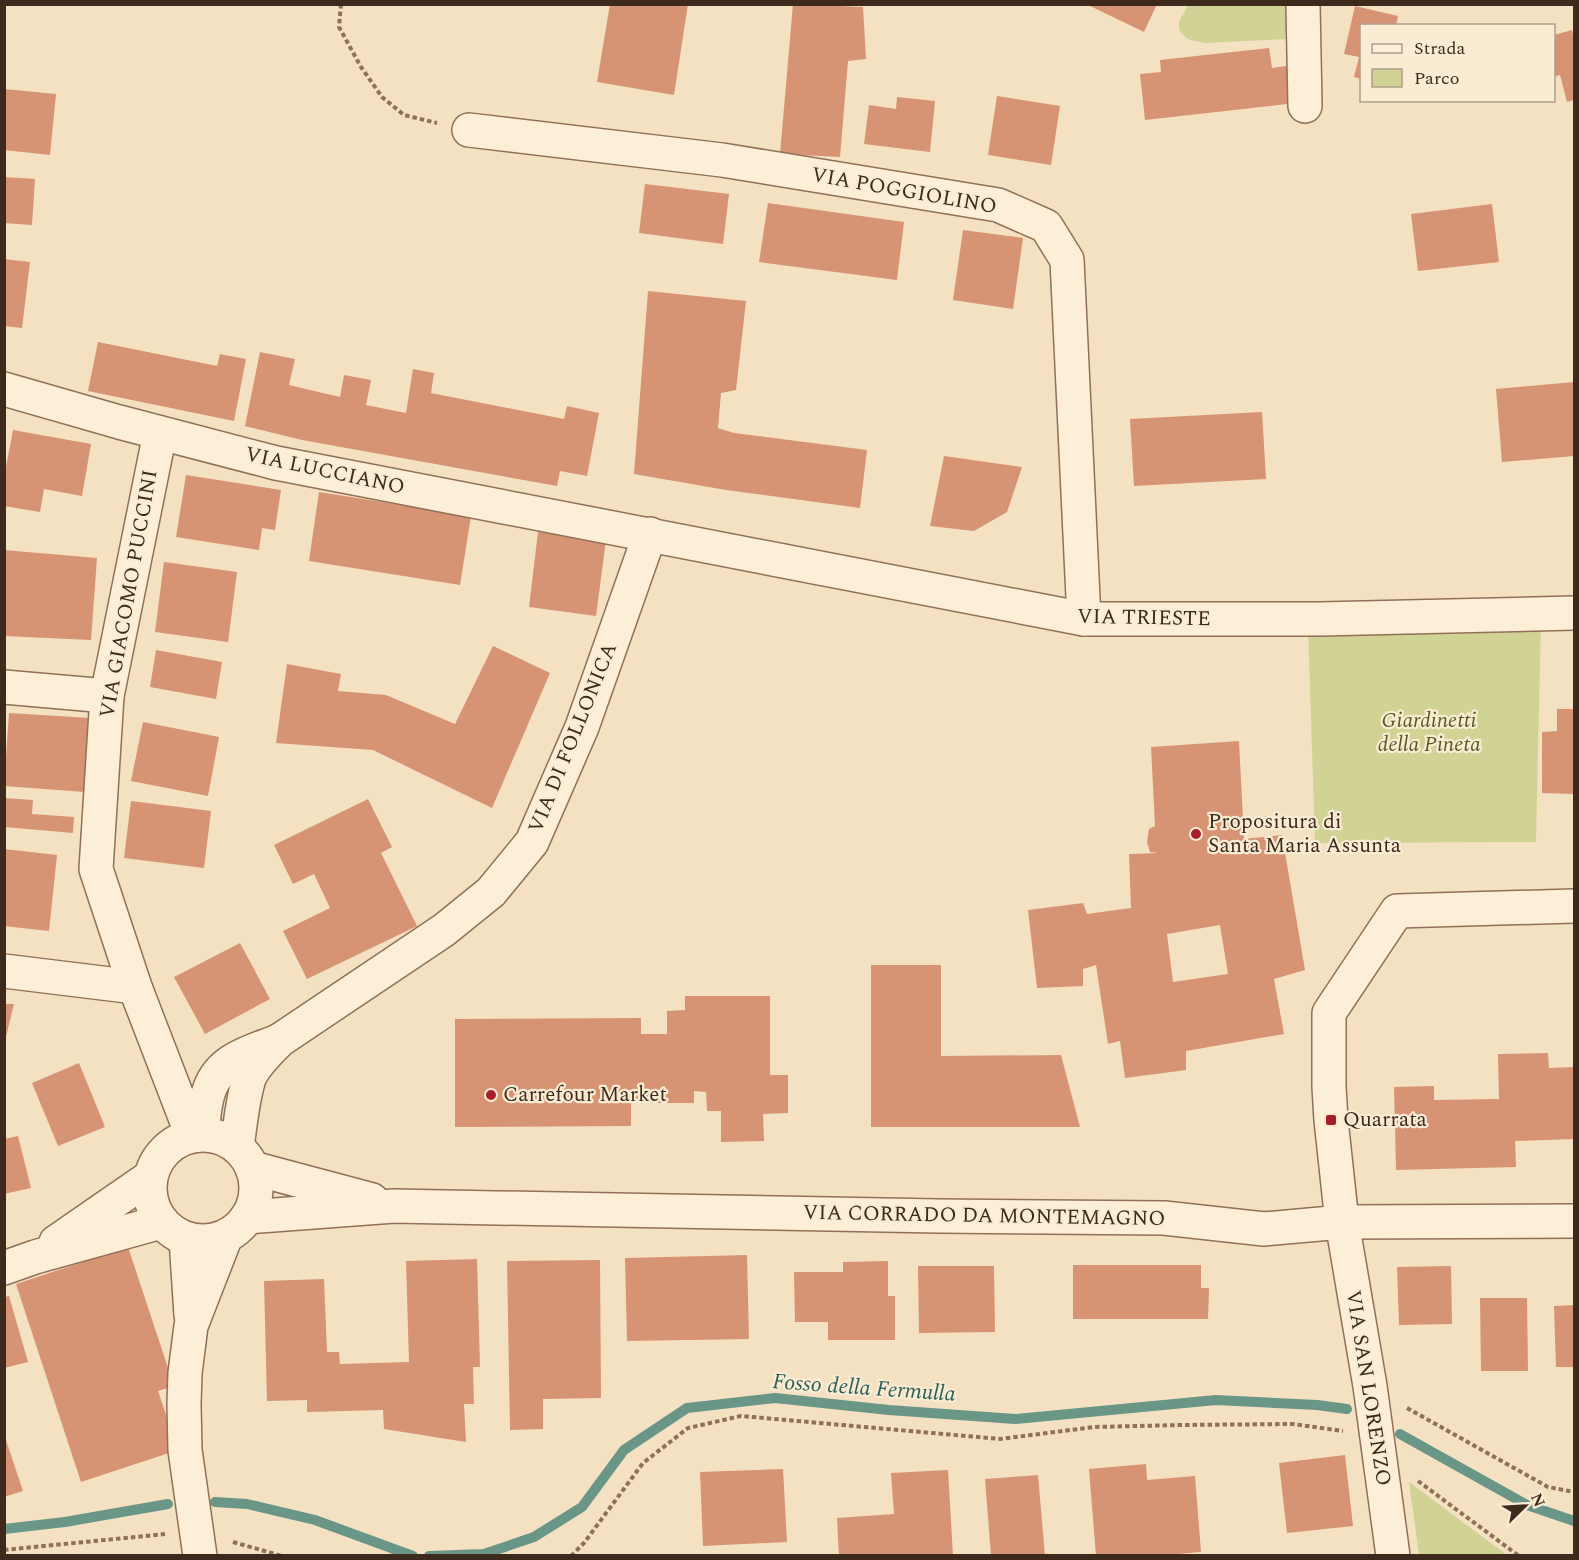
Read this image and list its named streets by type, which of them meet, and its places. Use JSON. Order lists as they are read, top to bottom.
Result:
{
  "streets": {
    "street": [
      "VIA POGGIOLINO",
      "VIA LUCCIANO",
      "VIA GIACOMO PUCCINI",
      "VIA TRIESTE",
      "VIA DI FOLLONICA",
      "VIA CORRADO DA MONTEMAGNO",
      "VIA SAN LORENZO"
    ]
  },
  "crossings": [
    ["VIA POGGIOLINO", "VIA TRIESTE"],
    ["VIA LUCCIANO", "VIA GIACOMO PUCCINI"],
    ["VIA LUCCIANO", "VIA TRIESTE"],
    ["VIA LUCCIANO", "VIA DI FOLLONICA"],
    ["VIA GIACOMO PUCCINI", "VIA DI FOLLONICA"],
    ["VIA GIACOMO PUCCINI", "VIA CORRADO DA MONTEMAGNO"],
    ["VIA TRIESTE", "VIA DI FOLLONICA"],
    ["VIA DI FOLLONICA", "VIA CORRADO DA MONTEMAGNO"],
    ["VIA CORRADO DA MONTEMAGNO", "VIA SAN LORENZO"]
  ],
  "water": ["Fosso della Fermulla"],
  "parks": ["Giardinetti della Pineta"],
  "places": {
    "other": ["Propositura di Santa Maria Assunta", "Carrefour Market"],
    "transit": ["Quarrata"]
  },
  "legend": ["Strada", "Parco"],
  "north": "top right"
}
